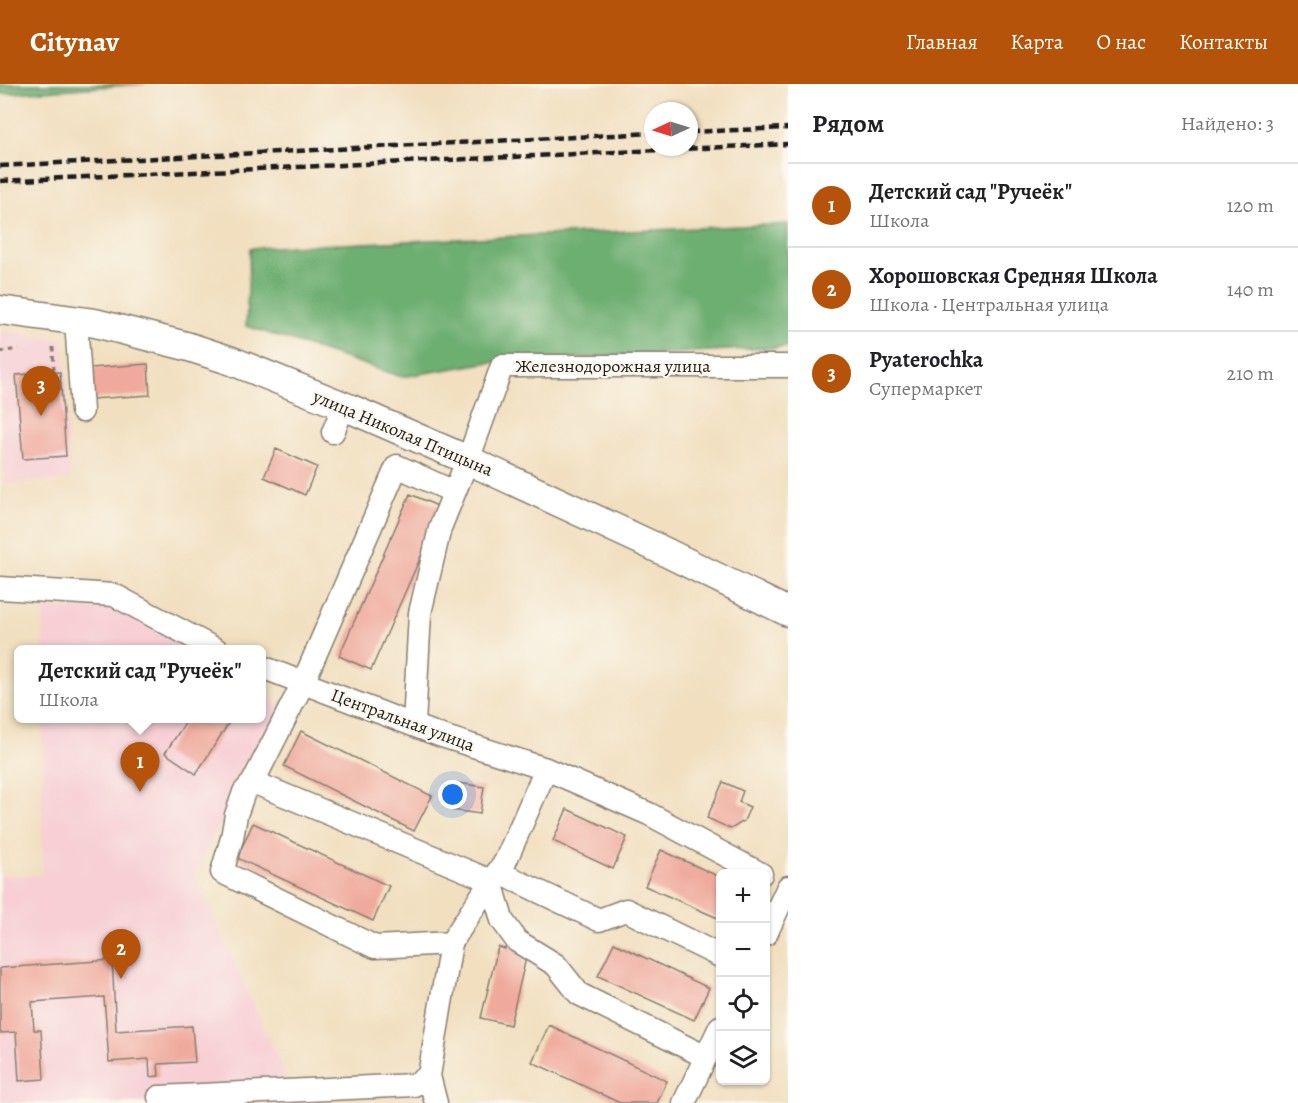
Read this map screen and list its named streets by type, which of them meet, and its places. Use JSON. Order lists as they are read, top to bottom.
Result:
{
  "streets": {
    "main road": ["улица Николая Птицына"],
    "street": ["Железнодорожная улица", "Центральная улица"]
  },
  "crossings": [
    ["Железнодорожная улица", "улица Николая Птицына"]
  ],
  "north": "left",
  "page": {
    "header": "Citynav",
    "nav": [
      "Главная",
      "Карта",
      "О нас",
      "Контакты"
    ],
    "heading": ["Рядом", "Найдено: 3"],
    "list": [
      {
        "mark": "1",
        "name": "Детский сад \"Ручеёк\"",
        "note": "Школа",
        "value": "120 m"
      },
      {
        "mark": "2",
        "name": "Хорошовская Средняя Школа",
        "note": "Школа · Центральная улица",
        "value": "140 m"
      },
      {
        "mark": "3",
        "name": "Pyaterochka",
        "note": "Супермаркет",
        "value": "210 m"
      }
    ],
    "pins": ["3", "1", "2"],
    "popup": ["Детский сад \"Ручеёк\"", "Школа"],
    "map_buttons": ["+", "−"]
  }
}
